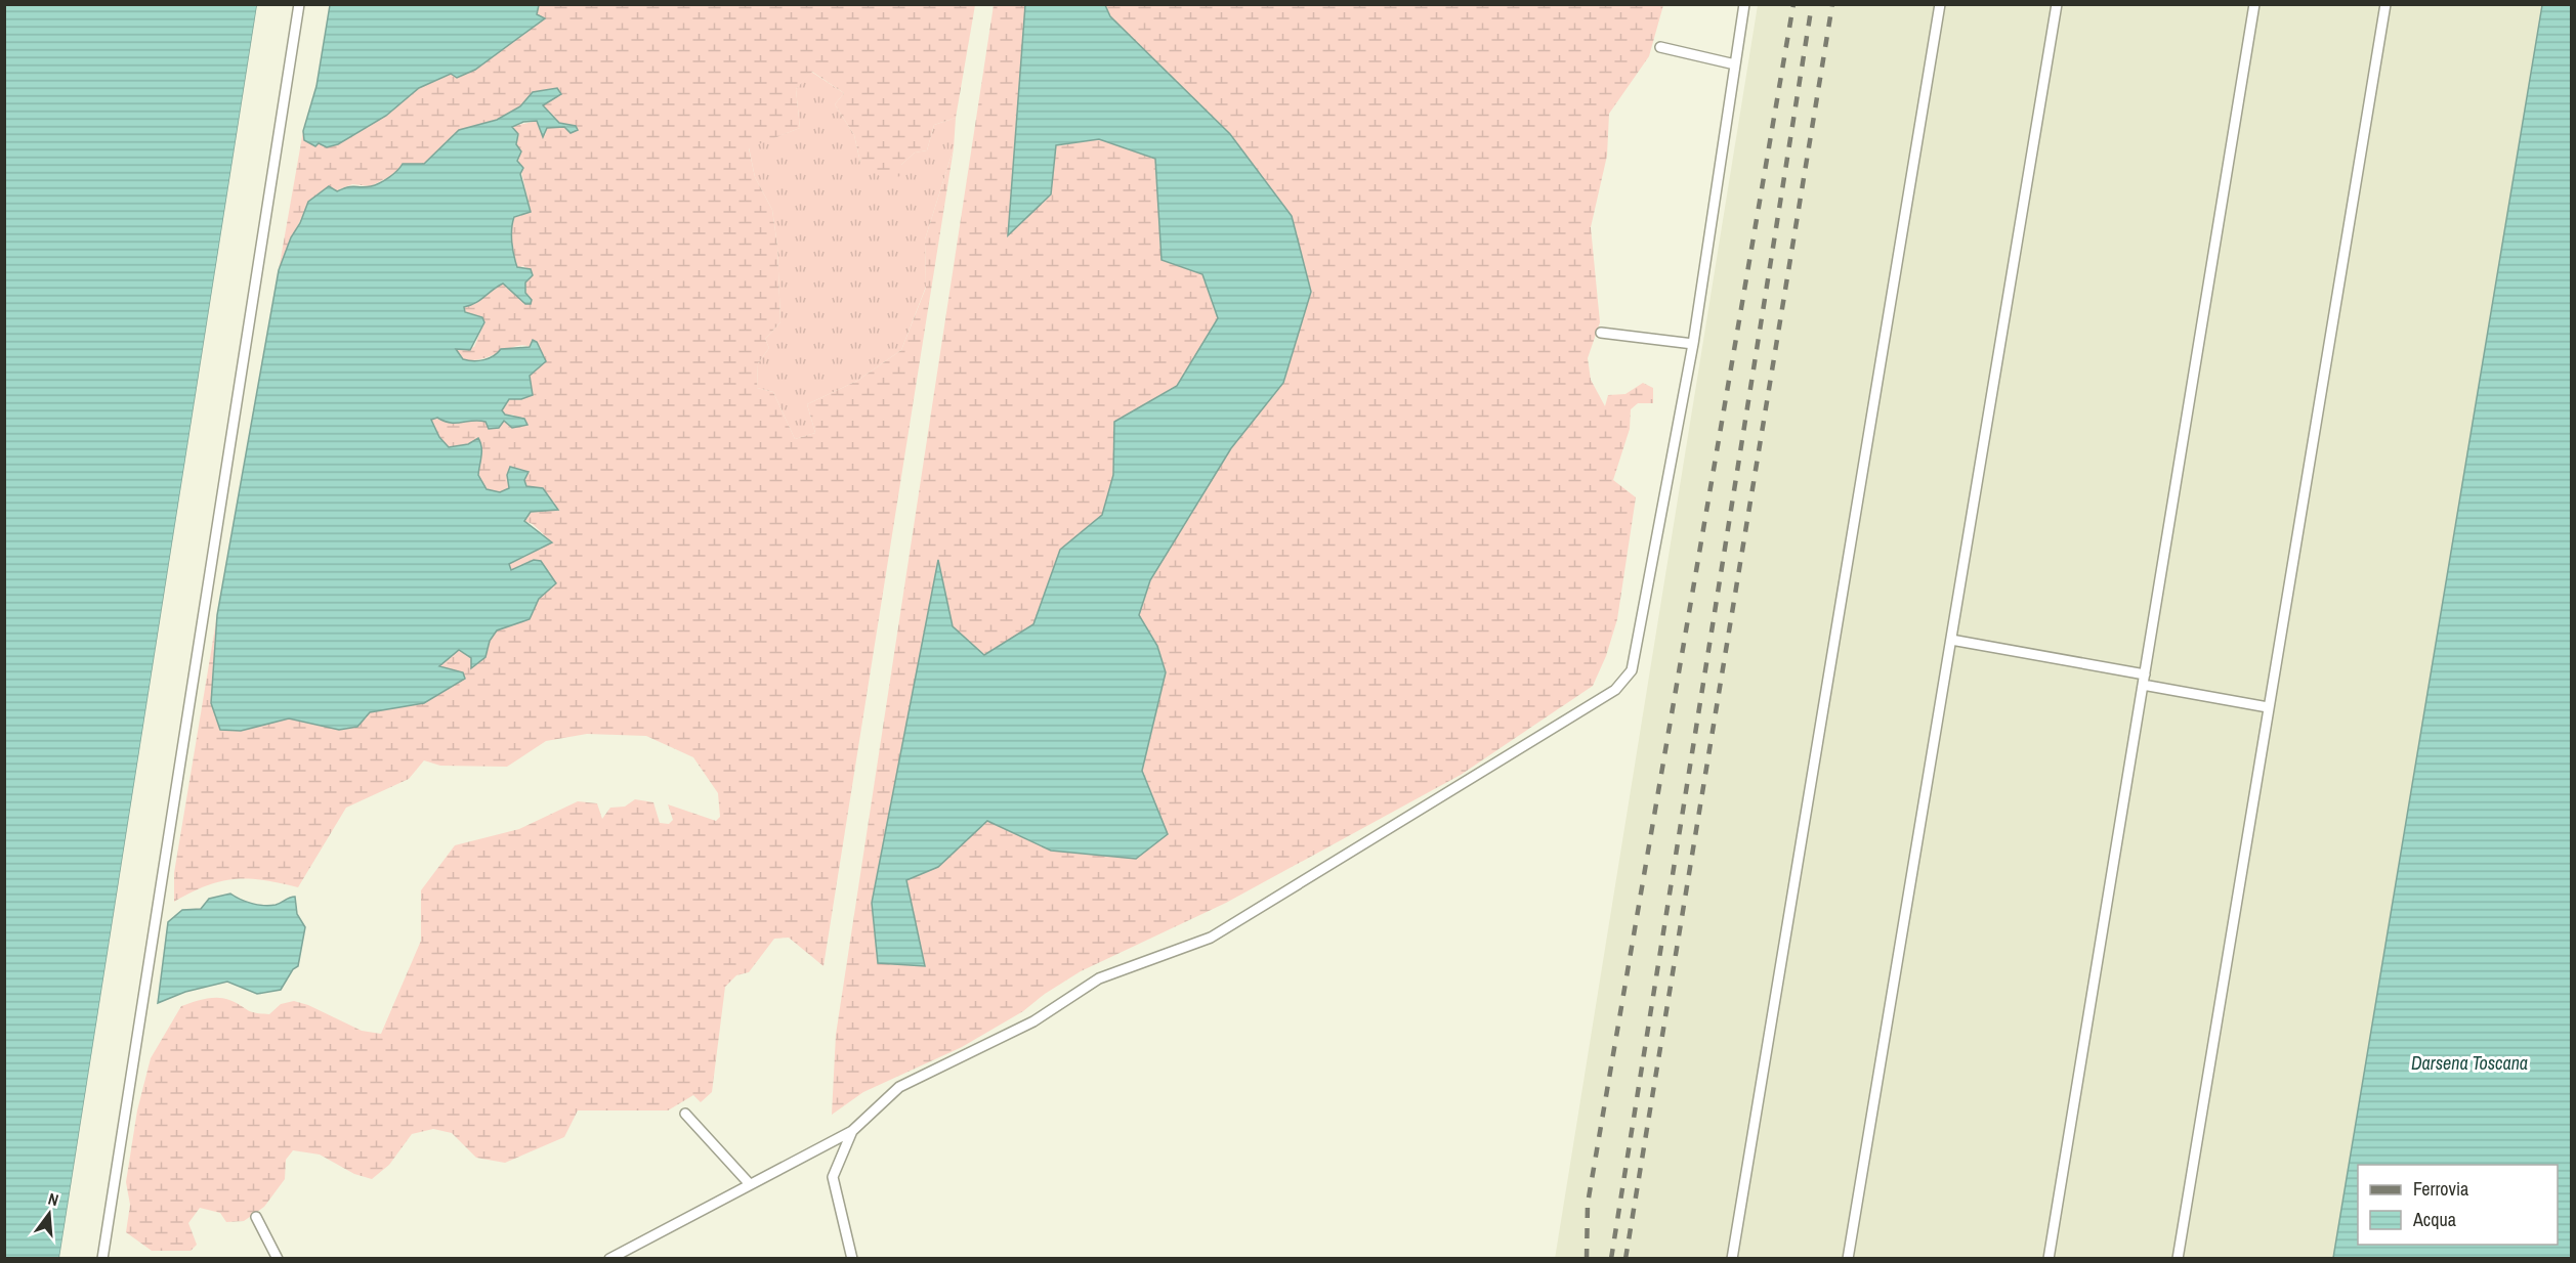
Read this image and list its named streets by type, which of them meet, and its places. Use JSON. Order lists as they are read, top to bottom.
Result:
{
  "water": ["Darsena Toscana"],
  "legend": ["Ferrovia", "Acqua"],
  "north": "top"
}
